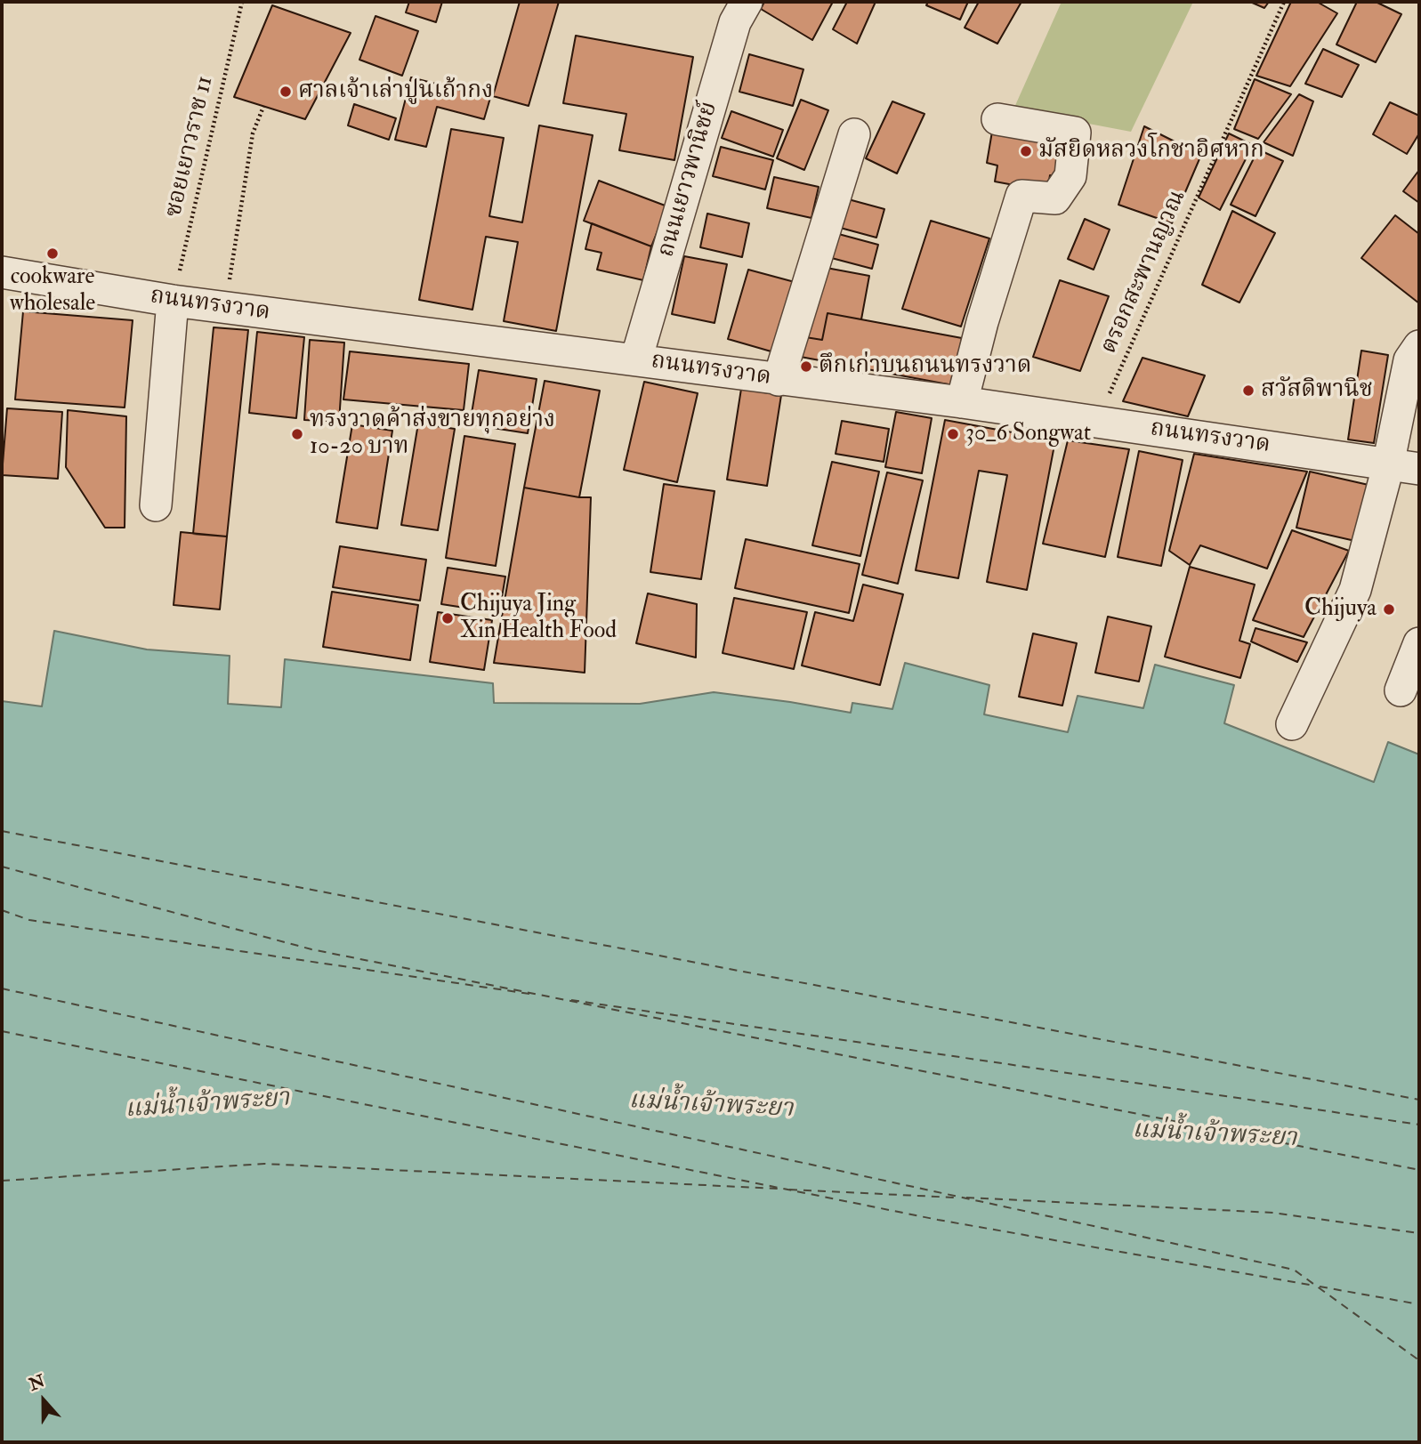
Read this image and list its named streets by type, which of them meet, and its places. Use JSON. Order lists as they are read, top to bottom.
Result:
{
  "streets": {
    "street": ["ถนนเยาวพานิชย์", "ถนนทรงวาด"],
    "path": ["ซอยเยาวราช 11", "ตรอกสะพานญวณ"]
  },
  "crossings": [
    ["ซอยเยาวราช 11", "ถนนทรงวาด"],
    ["ถนนเยาวพานิชย์", "ถนนทรงวาด"],
    ["ตรอกสะพานญวณ", "ถนนทรงวาด"]
  ],
  "water": ["แม่น้ำเจ้าพระยา"],
  "places": [
    "ศาลเจ้าเล่าปูนเถ้ากง",
    "มัสยิดหลวงโกชาอิศหาก",
    "cookware wholesale",
    "ตึกเก่าบนถนนทรงวาด",
    "สวัสดิพานิช",
    "ทรงวาดค้าส่งขายทุกอย่าง 10-20 บาท",
    "30_6 Songwat",
    "Chijuya",
    "Chijuya Jing Xin Health Food"
  ],
  "north": "top"
}
